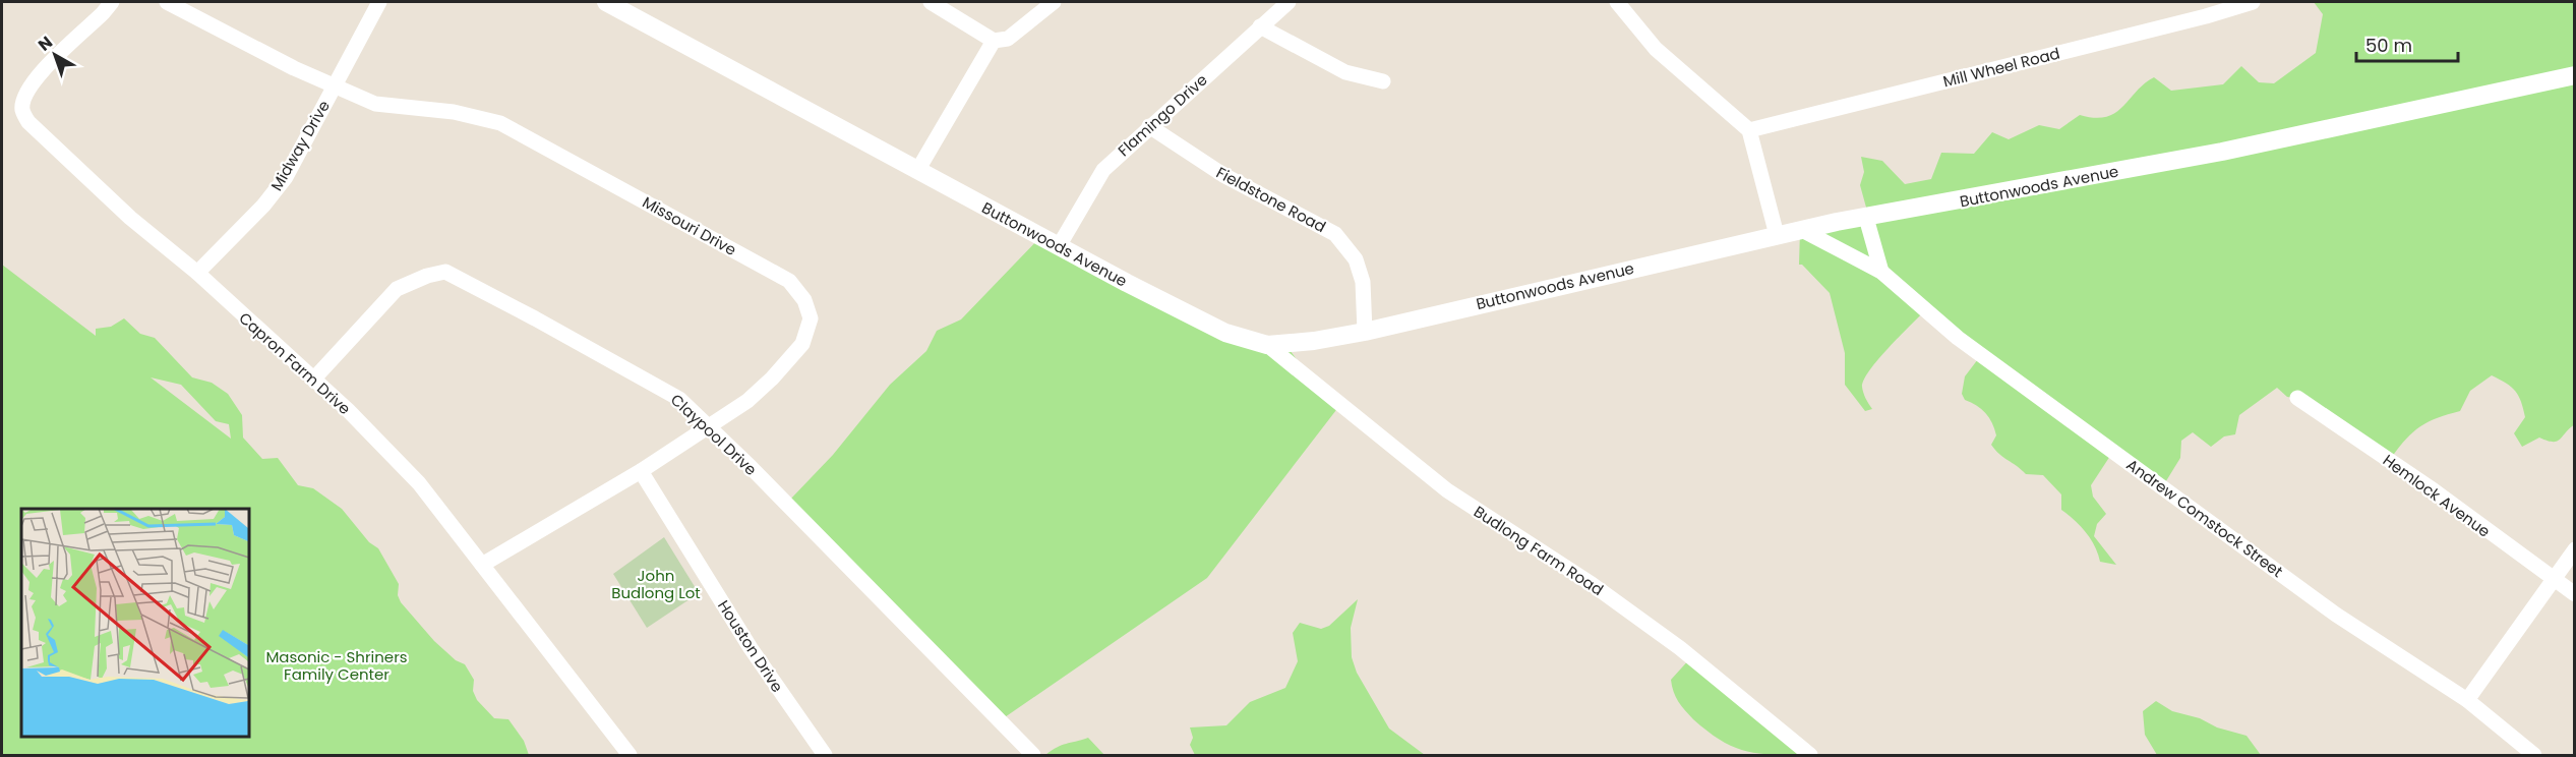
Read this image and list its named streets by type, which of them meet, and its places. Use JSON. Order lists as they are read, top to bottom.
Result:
{
  "streets": {
    "street": [
      "Mill Wheel Road",
      "Flamingo Drive",
      "Midway Drive",
      "Buttonwoods Avenue",
      "Fieldstone Road",
      "Missouri Drive",
      "Capron Farm Drive",
      "Claypool Drive",
      "Hemlock Avenue",
      "Andrew Comstock Street",
      "Budlong Farm Road",
      "Houston Drive"
    ]
  },
  "crossings": [
    ["Flamingo Drive", "Buttonwoods Avenue"],
    ["Flamingo Drive", "Fieldstone Road"],
    ["Midway Drive", "Missouri Drive"],
    ["Midway Drive", "Capron Farm Drive"],
    ["Buttonwoods Avenue", "Fieldstone Road"],
    ["Buttonwoods Avenue", "Andrew Comstock Street"],
    ["Buttonwoods Avenue", "Budlong Farm Road"],
    ["Missouri Drive", "Capron Farm Drive"],
    ["Missouri Drive", "Claypool Drive"],
    ["Missouri Drive", "Houston Drive"],
    ["Capron Farm Drive", "Claypool Drive"]
  ],
  "parks": ["John Budlong Lot", "Masonic - Shriners Family Center"],
  "scale_bar": "50 m",
  "north": "top left"
}
